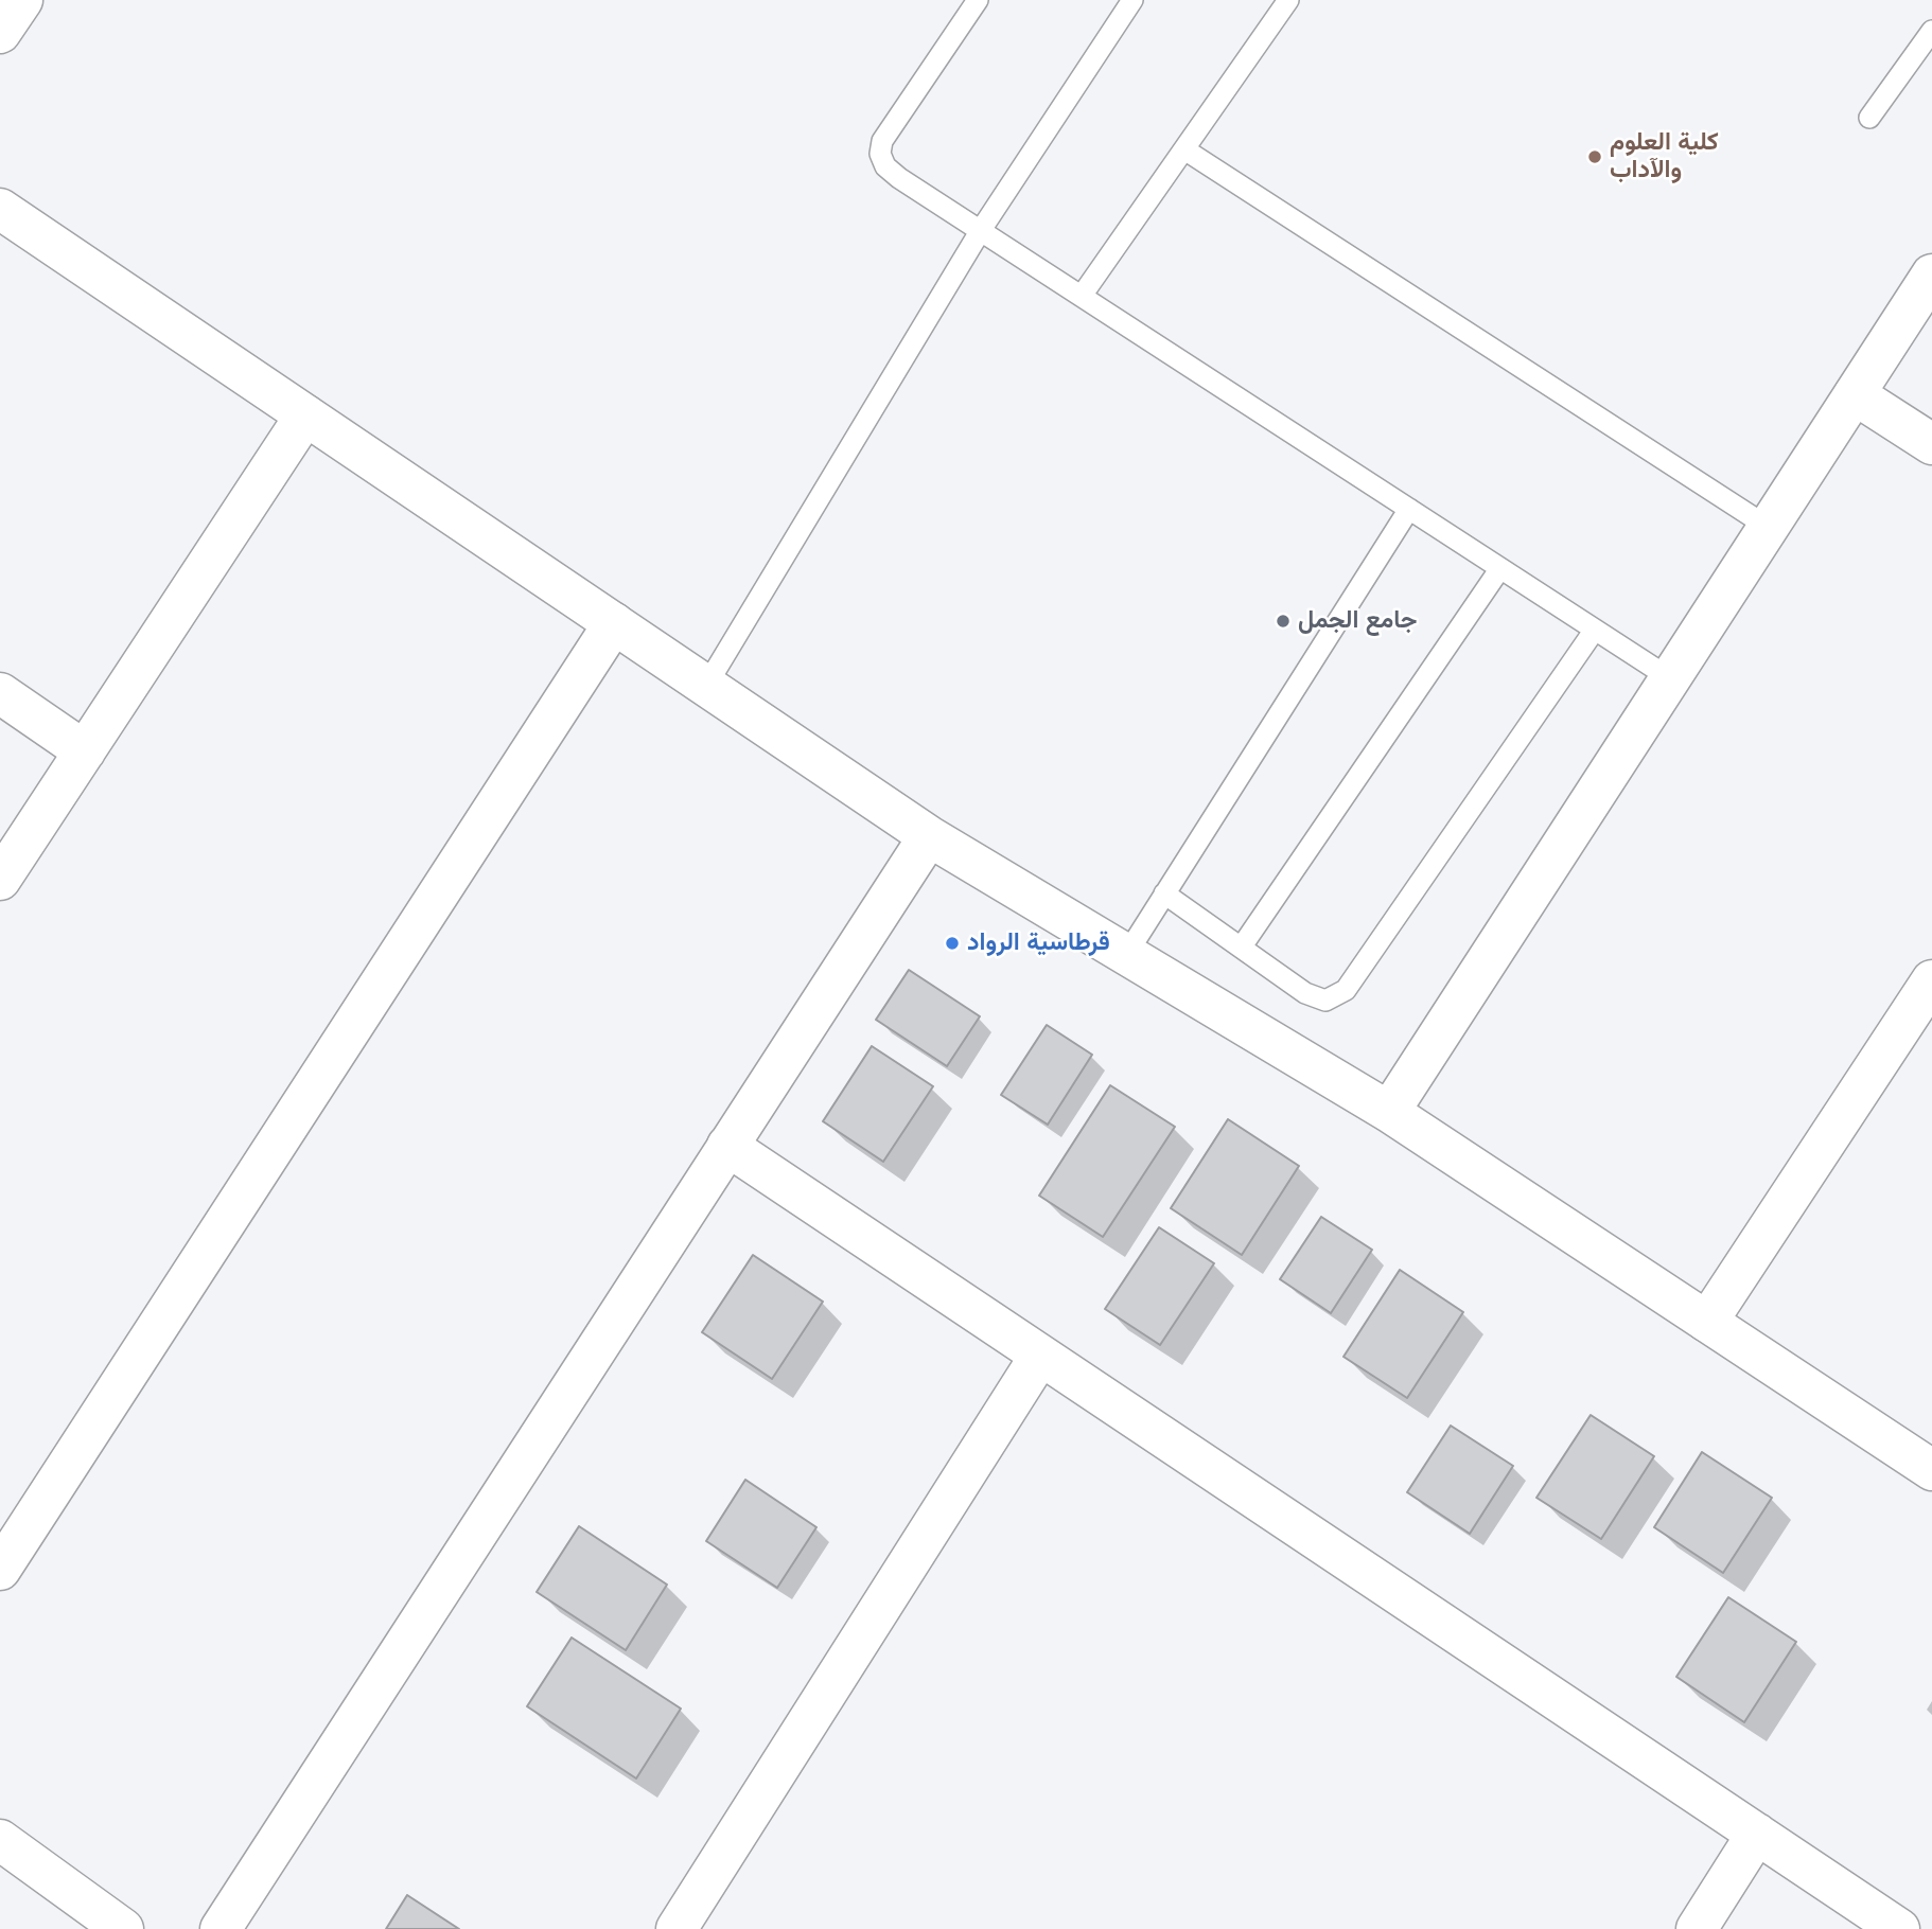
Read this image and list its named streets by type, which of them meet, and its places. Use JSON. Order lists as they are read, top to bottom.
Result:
{
  "places": ["كلية العلوم والآداب", "جامع الجمل", "قرطاسية الرواد"]
}
